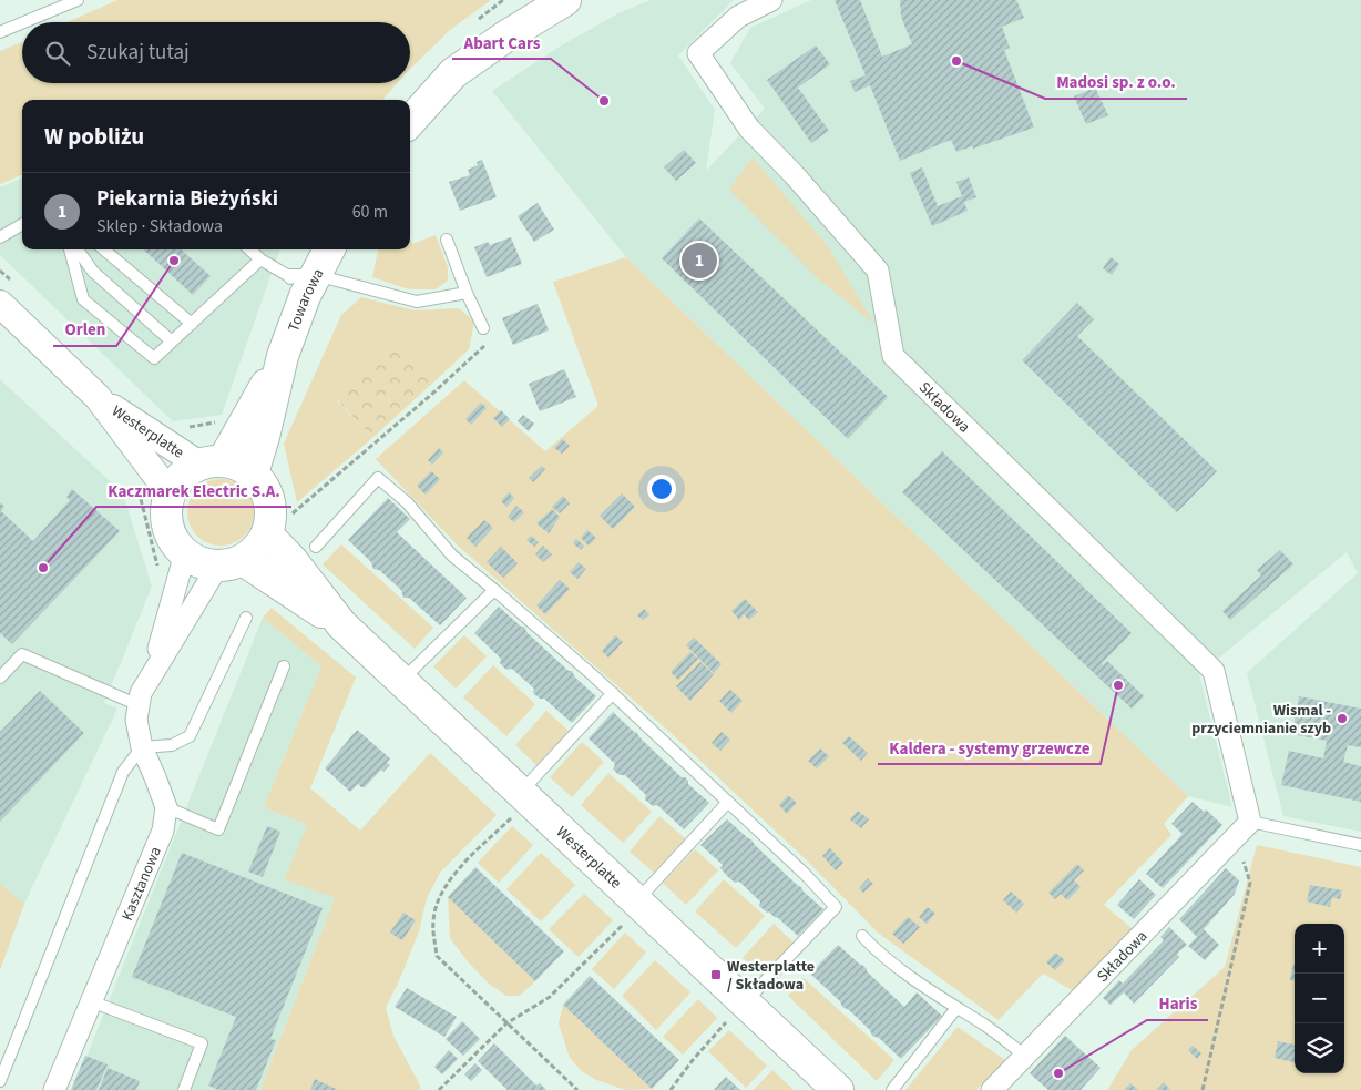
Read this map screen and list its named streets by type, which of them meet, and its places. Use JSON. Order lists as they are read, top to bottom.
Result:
{
  "streets": {
    "main road": ["Towarowa", "Westerplatte"],
    "street": ["Składowa", "Kasztanowa"]
  },
  "crossings": [
    ["Towarowa", "Westerplatte"]
  ],
  "places": {
    "other": [
      "Madosi sp. z o.o.",
      "Abart Cars",
      "Orlen",
      "Kaczmarek Electric S.A.",
      "Kaldera - systemy grzewcze",
      "Wismal - przyciemnianie szyb",
      "Haris"
    ],
    "transit": ["Westerplatte / Składowa"]
  },
  "page": {
    "search": "Szukaj tutaj",
    "heading": "W pobliżu",
    "list": [
      {
        "mark": "1",
        "name": "Piekarnia Bieżyński",
        "note": "Sklep · Składowa",
        "value": "60 m"
      }
    ],
    "pins": "1",
    "map_buttons": ["+", "−"]
  }
}
